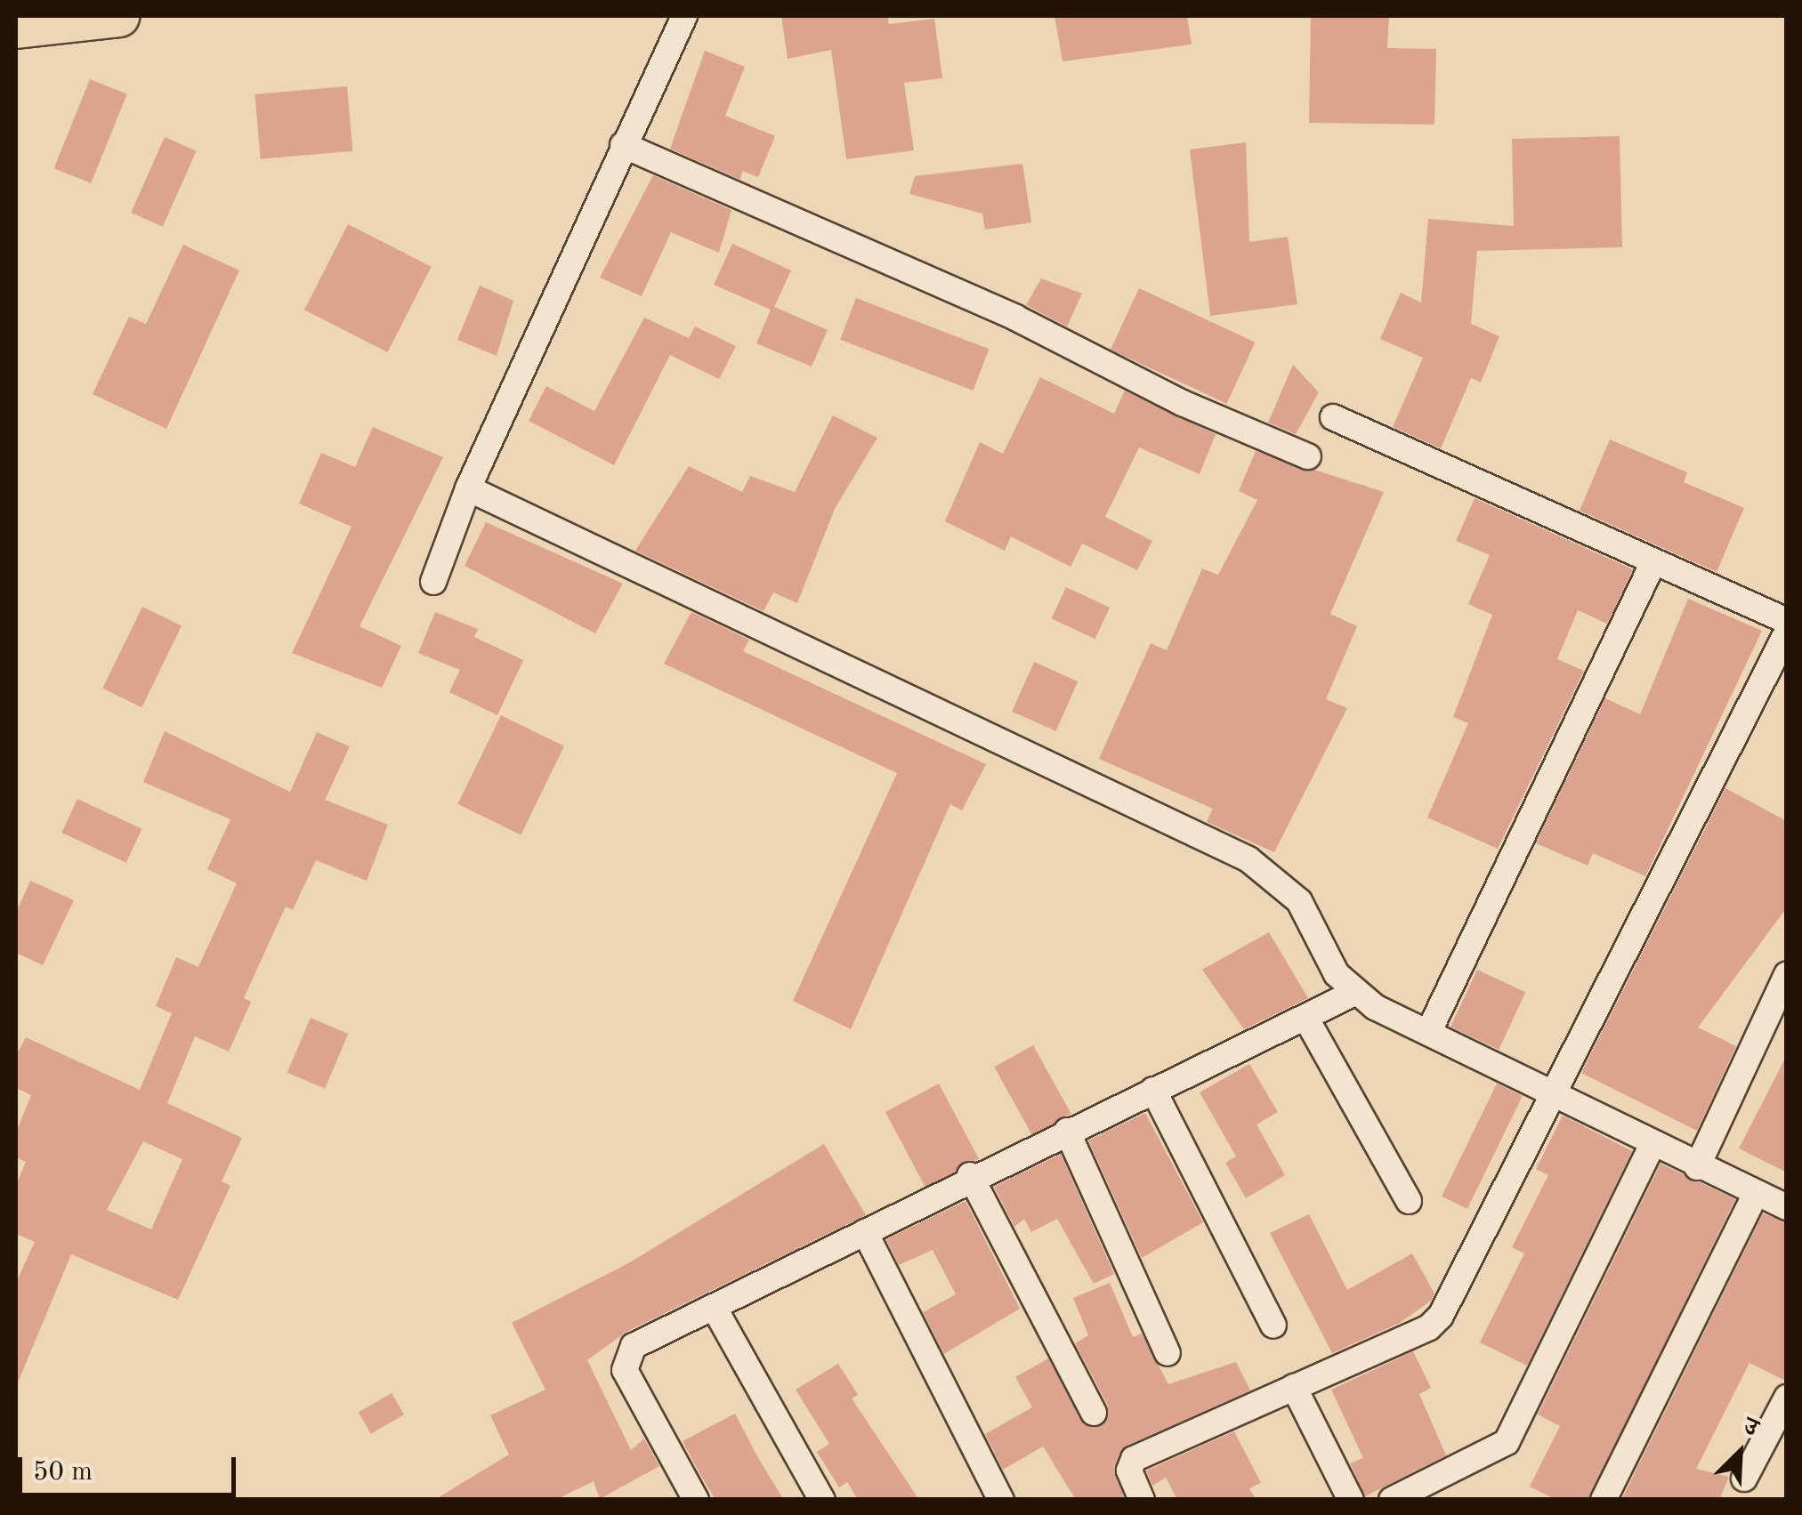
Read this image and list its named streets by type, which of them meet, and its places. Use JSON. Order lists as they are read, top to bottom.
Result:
{
  "scale_bar": "50 m",
  "north": "top right"
}
